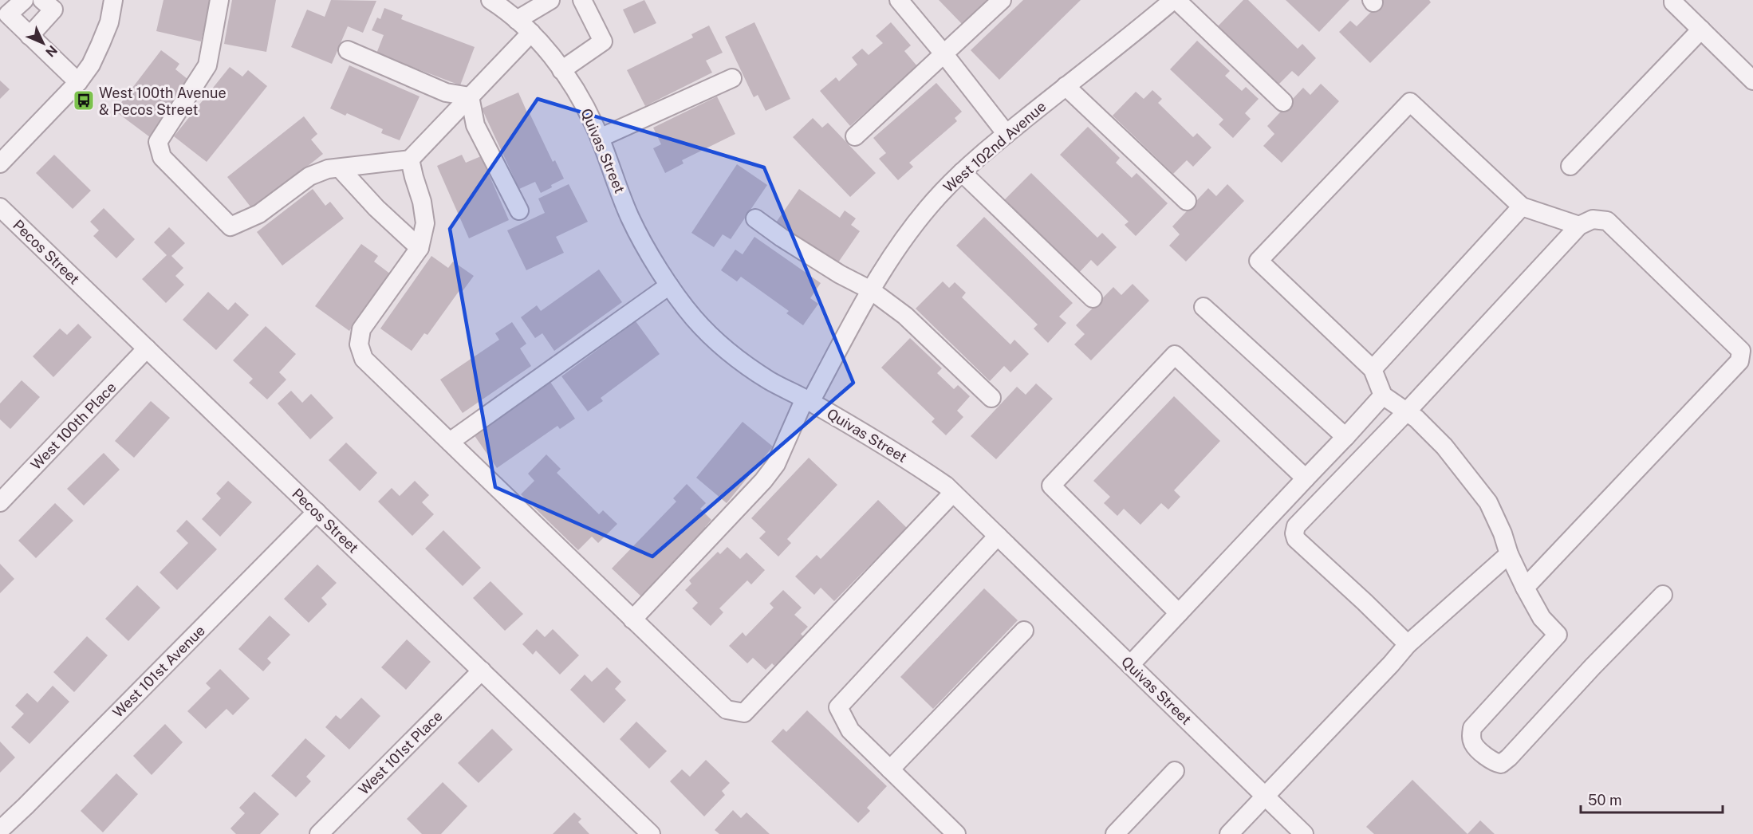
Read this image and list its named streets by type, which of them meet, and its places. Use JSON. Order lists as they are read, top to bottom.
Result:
{
  "streets": {
    "street": [
      "West 102nd Avenue",
      "Quivas Street",
      "Pecos Street",
      "West 100th Place",
      "West 101st Avenue",
      "West 101st Place"
    ]
  },
  "crossings": [
    ["West 102nd Avenue", "Quivas Street"],
    ["Pecos Street", "West 100th Place"],
    ["Pecos Street", "West 101st Avenue"],
    ["Pecos Street", "West 101st Place"]
  ],
  "places": {
    "bus stop": ["West 100th Avenue & Pecos Street"]
  },
  "scale_bar": "50 m",
  "north": "bottom right"
}
